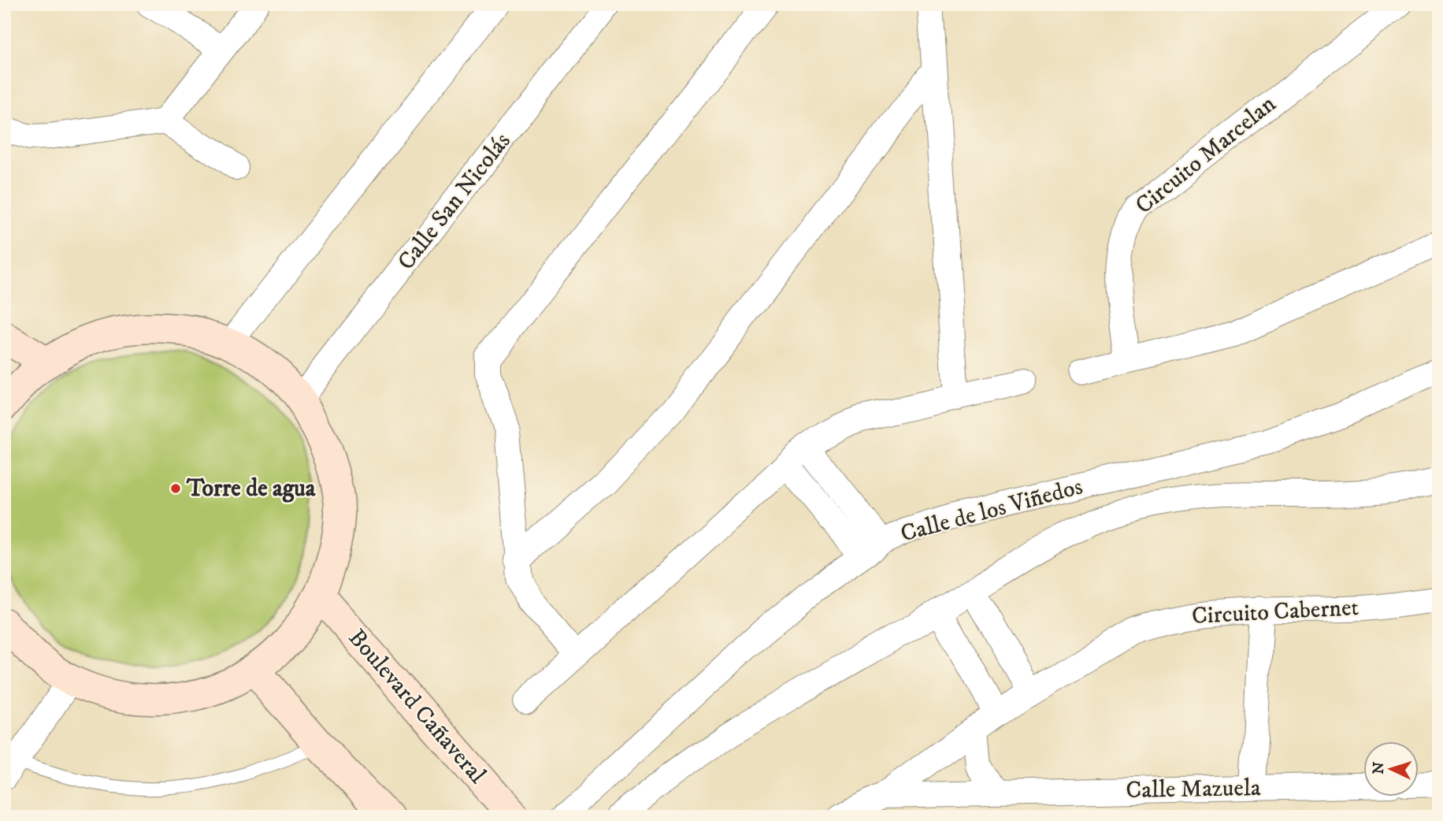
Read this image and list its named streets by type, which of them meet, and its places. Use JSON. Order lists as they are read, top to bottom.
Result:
{
  "streets": {
    "street": [
      "Circuito Marcelan",
      "Calle San Nicolás",
      "Calle de los Viñedos",
      "Circuito Cabernet",
      "Boulevard Cañaveral",
      "Calle Mazuela"
    ]
  },
  "crossings": [
    ["Circuito Cabernet", "Calle Mazuela"]
  ],
  "places": ["Torre de agua"],
  "north": "left"
}
